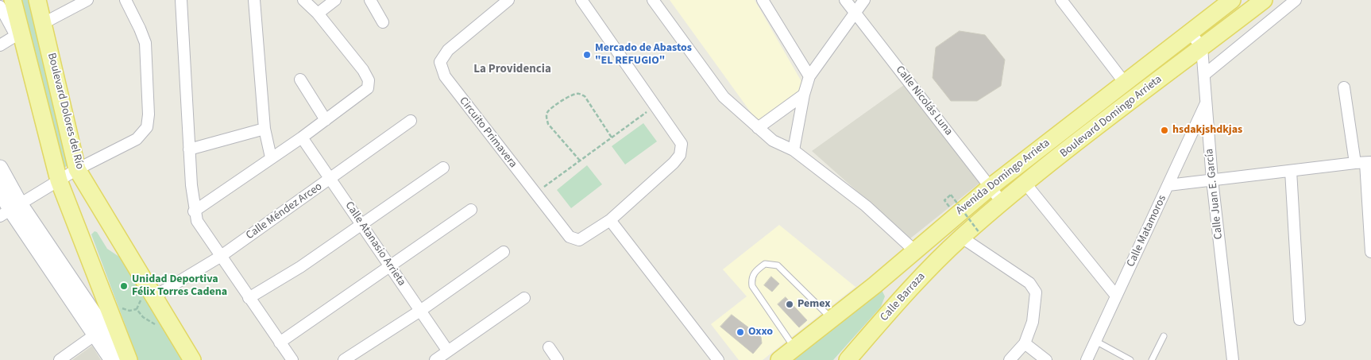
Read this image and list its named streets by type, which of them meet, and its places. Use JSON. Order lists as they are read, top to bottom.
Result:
{
  "streets": {
    "main road": [
      "Boulevard Dolores del Río",
      "Boulevard Domingo Arrieta",
      "Avenida Domingo Arrieta",
      "Calle Barraza"
    ],
    "street": [
      "Calle Nicolás Luna",
      "Circuito Primavera",
      "Calle Juan E. García",
      "Calle Méndez Arceo",
      "Calle Matamoros",
      "Calle Atanasio Arrieta"
    ]
  },
  "crossings": [
    ["Calle Nicolás Luna", "Boulevard Domingo Arrieta"],
    ["Calle Nicolás Luna", "Avenida Domingo Arrieta"],
    ["Boulevard Dolores del Río", "Calle Méndez Arceo"],
    ["Boulevard Domingo Arrieta", "Calle Juan E. García"],
    ["Boulevard Domingo Arrieta", "Calle Barraza"],
    ["Calle Juan E. García", "Calle Matamoros"],
    ["Calle Méndez Arceo", "Calle Atanasio Arrieta"]
  ],
  "districts": ["La Providencia"],
  "places": [
    "Mercado de Abastos \"EL REFUGIO\"",
    "hsdakjshdkjas",
    "Unidad Deportiva Félix Torres Cadena",
    "Pemex",
    "Oxxo"
  ]
}
